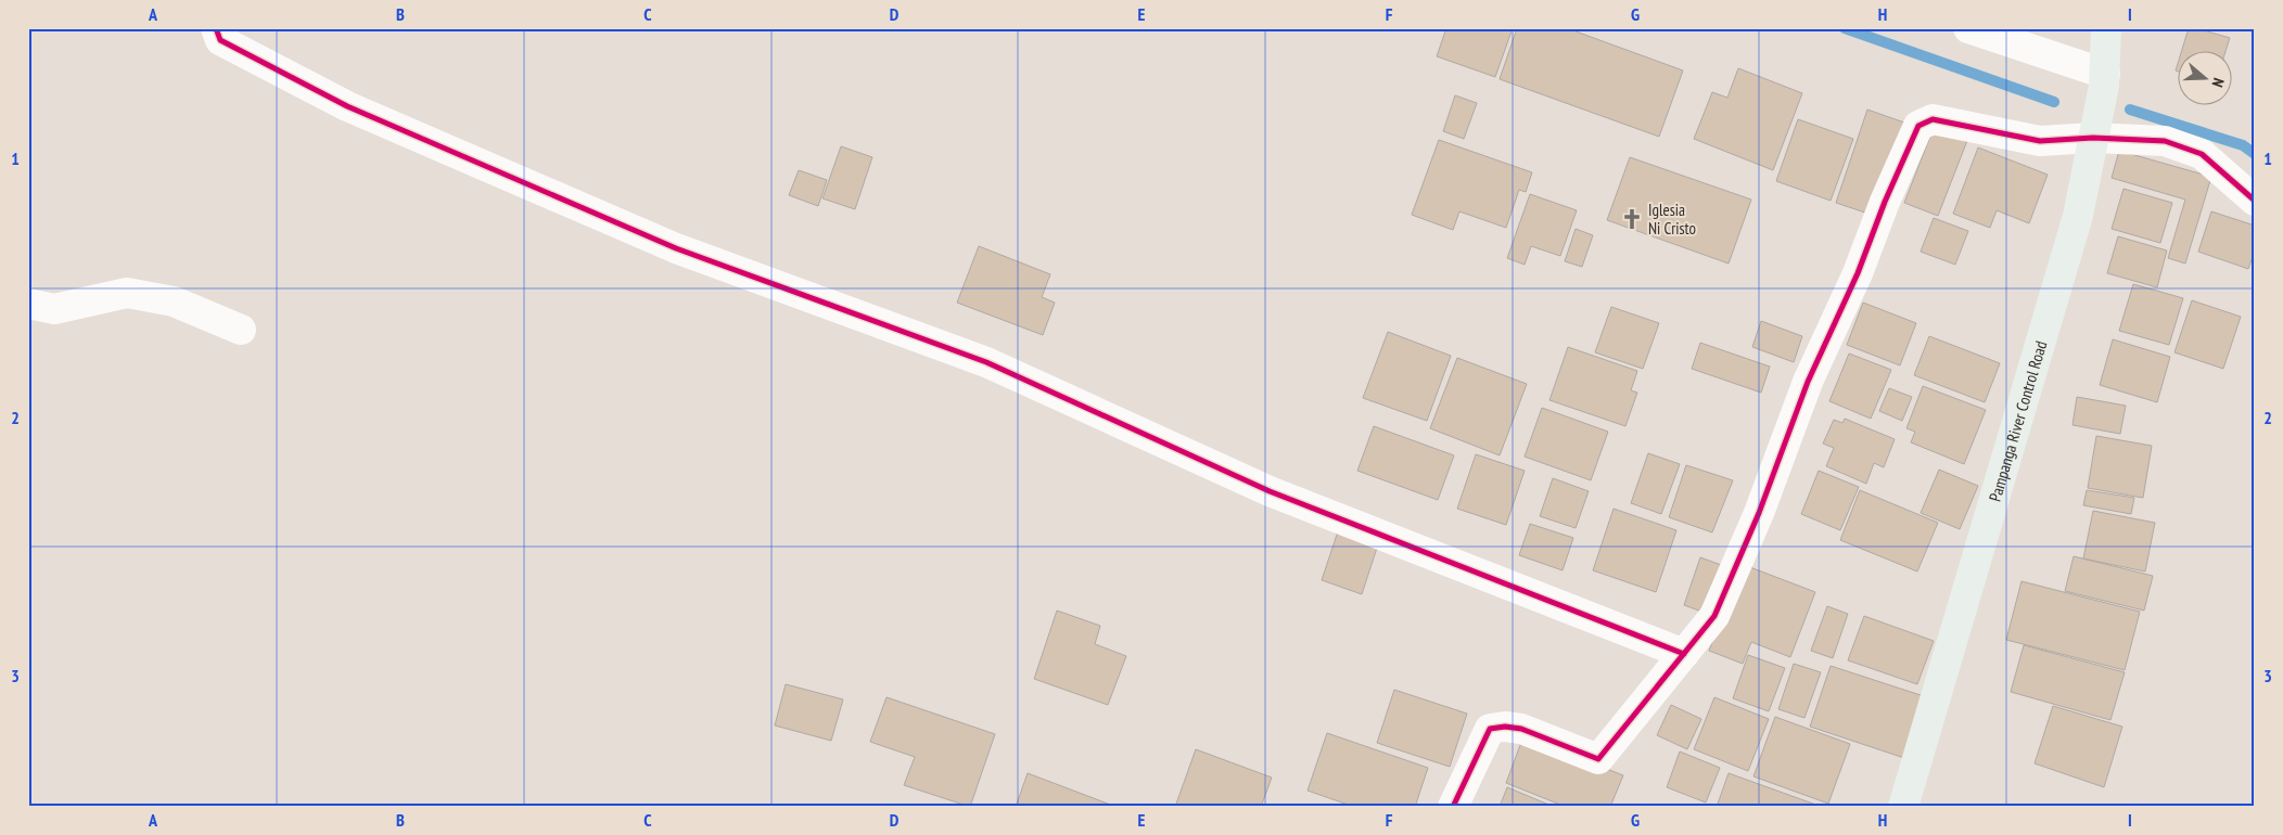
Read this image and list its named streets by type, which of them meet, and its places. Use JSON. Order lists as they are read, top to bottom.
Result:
{
  "streets": {
    "main road": ["Pampanga River Control Road"]
  },
  "places": {
    "church": ["Iglesia Ni Cristo"]
  },
  "north": "right",
  "grid": {
    "columns": [
      "A",
      "B",
      "C",
      "D",
      "E",
      "F",
      "G",
      "H",
      "I"
    ],
    "rows": ["1", "2", "3"]
  }
}
